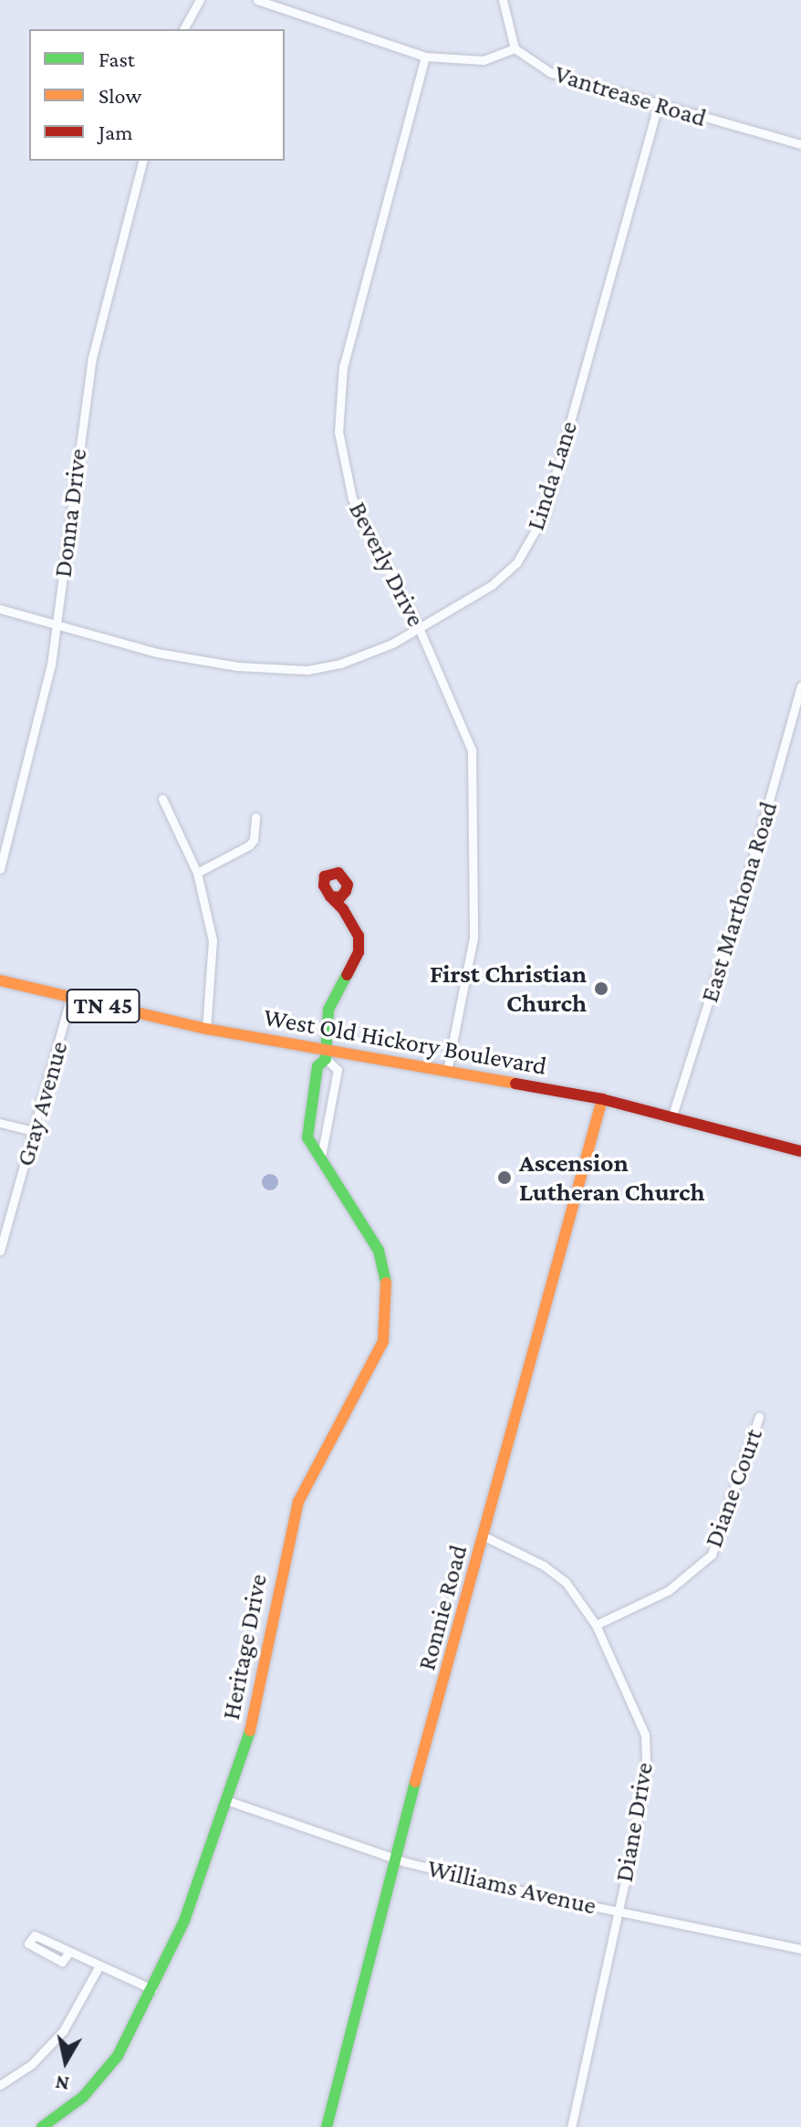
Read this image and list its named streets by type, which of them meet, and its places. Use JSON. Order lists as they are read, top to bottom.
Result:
{
  "streets": {
    "street": [
      "Vantrease Road",
      "Linda Lane",
      "Donna Drive",
      "Beverly Drive",
      "East Marthona Road",
      "TN 45",
      "West Old Hickory Boulevard",
      "Gray Avenue",
      "Diane Court",
      "Ronnie Road",
      "Heritage Drive",
      "Diane Drive",
      "Williams Avenue"
    ]
  },
  "crossings": [
    ["Vantrease Road", "Linda Lane"],
    ["Linda Lane", "Donna Drive"],
    ["Linda Lane", "Beverly Drive"],
    ["Beverly Drive", "West Old Hickory Boulevard"],
    ["East Marthona Road", "West Old Hickory Boulevard"],
    ["West Old Hickory Boulevard", "Gray Avenue"],
    ["West Old Hickory Boulevard", "Ronnie Road"],
    ["West Old Hickory Boulevard", "Heritage Drive"],
    ["Diane Court", "Diane Drive"],
    ["Ronnie Road", "Diane Drive"],
    ["Ronnie Road", "Williams Avenue"],
    ["Heritage Drive", "Williams Avenue"],
    ["Diane Drive", "Williams Avenue"]
  ],
  "places": ["First Christian Church", "Ascension Lutheran Church"],
  "legend": ["Fast", "Slow", "Jam"],
  "north": "bottom"
}
